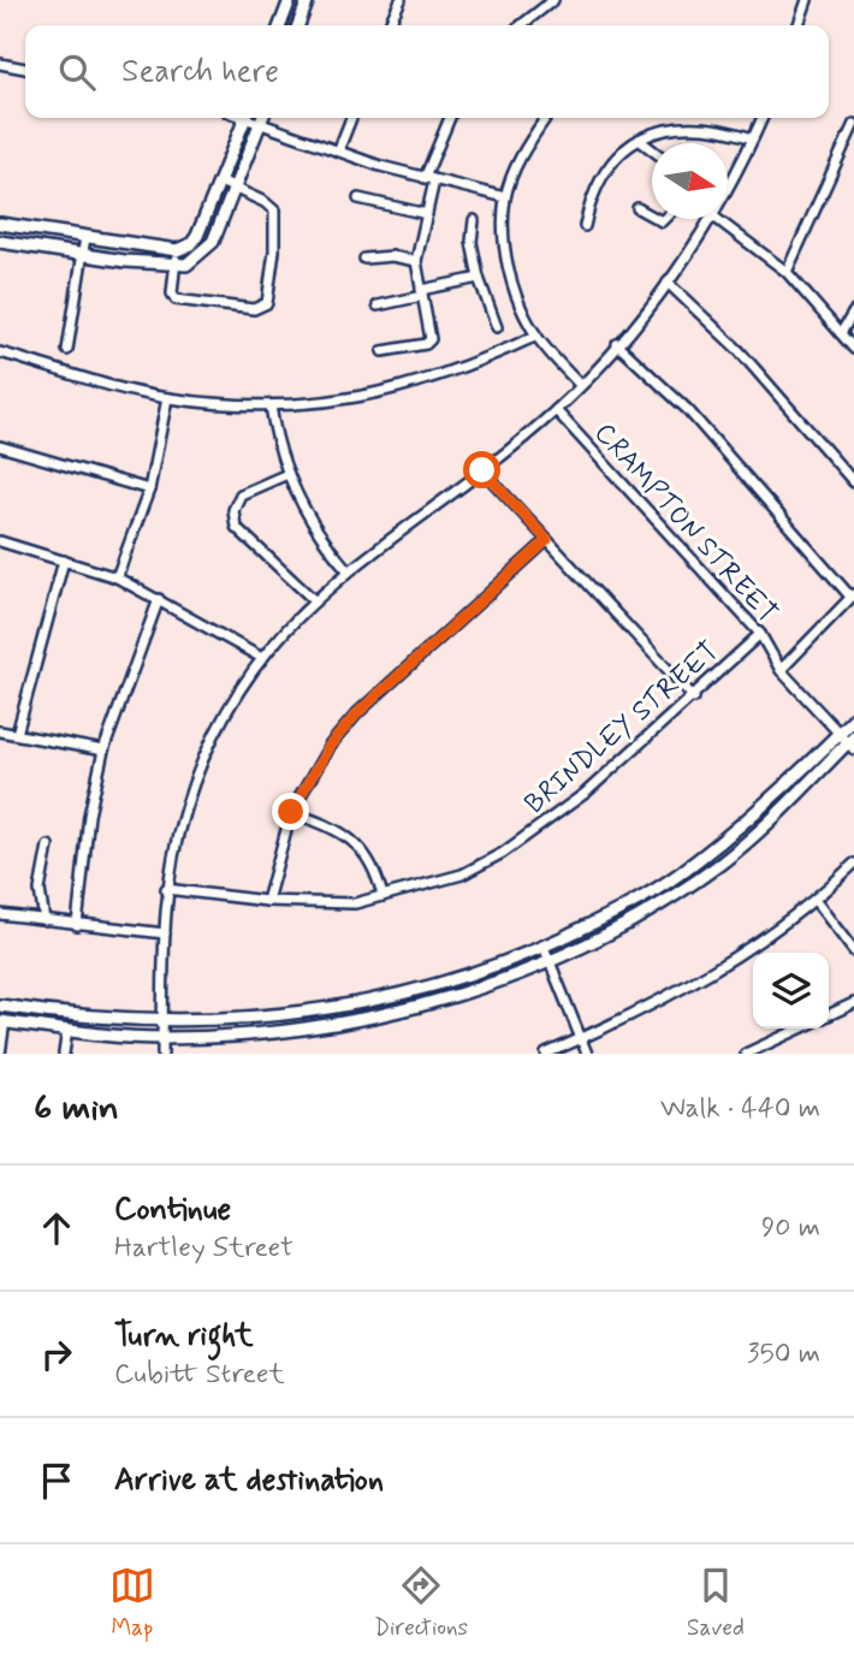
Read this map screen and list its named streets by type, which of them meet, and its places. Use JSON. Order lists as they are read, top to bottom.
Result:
{
  "streets": {
    "street": ["CRAMPTON STREET", "BRINDLEY STREET"]
  },
  "crossings": [
    ["CRAMPTON STREET", "BRINDLEY STREET"]
  ],
  "north": "right",
  "page": {
    "search": "Search here",
    "heading": ["6 min", "Walk · 440 m"],
    "list": [
      ["Continue", "Hartley Street", "90 m"],
      ["Turn right", "Cubitt Street", "350 m"],
      "Arrive at destination"
    ],
    "nav": ["Map", "Directions", "Saved"]
  }
}
